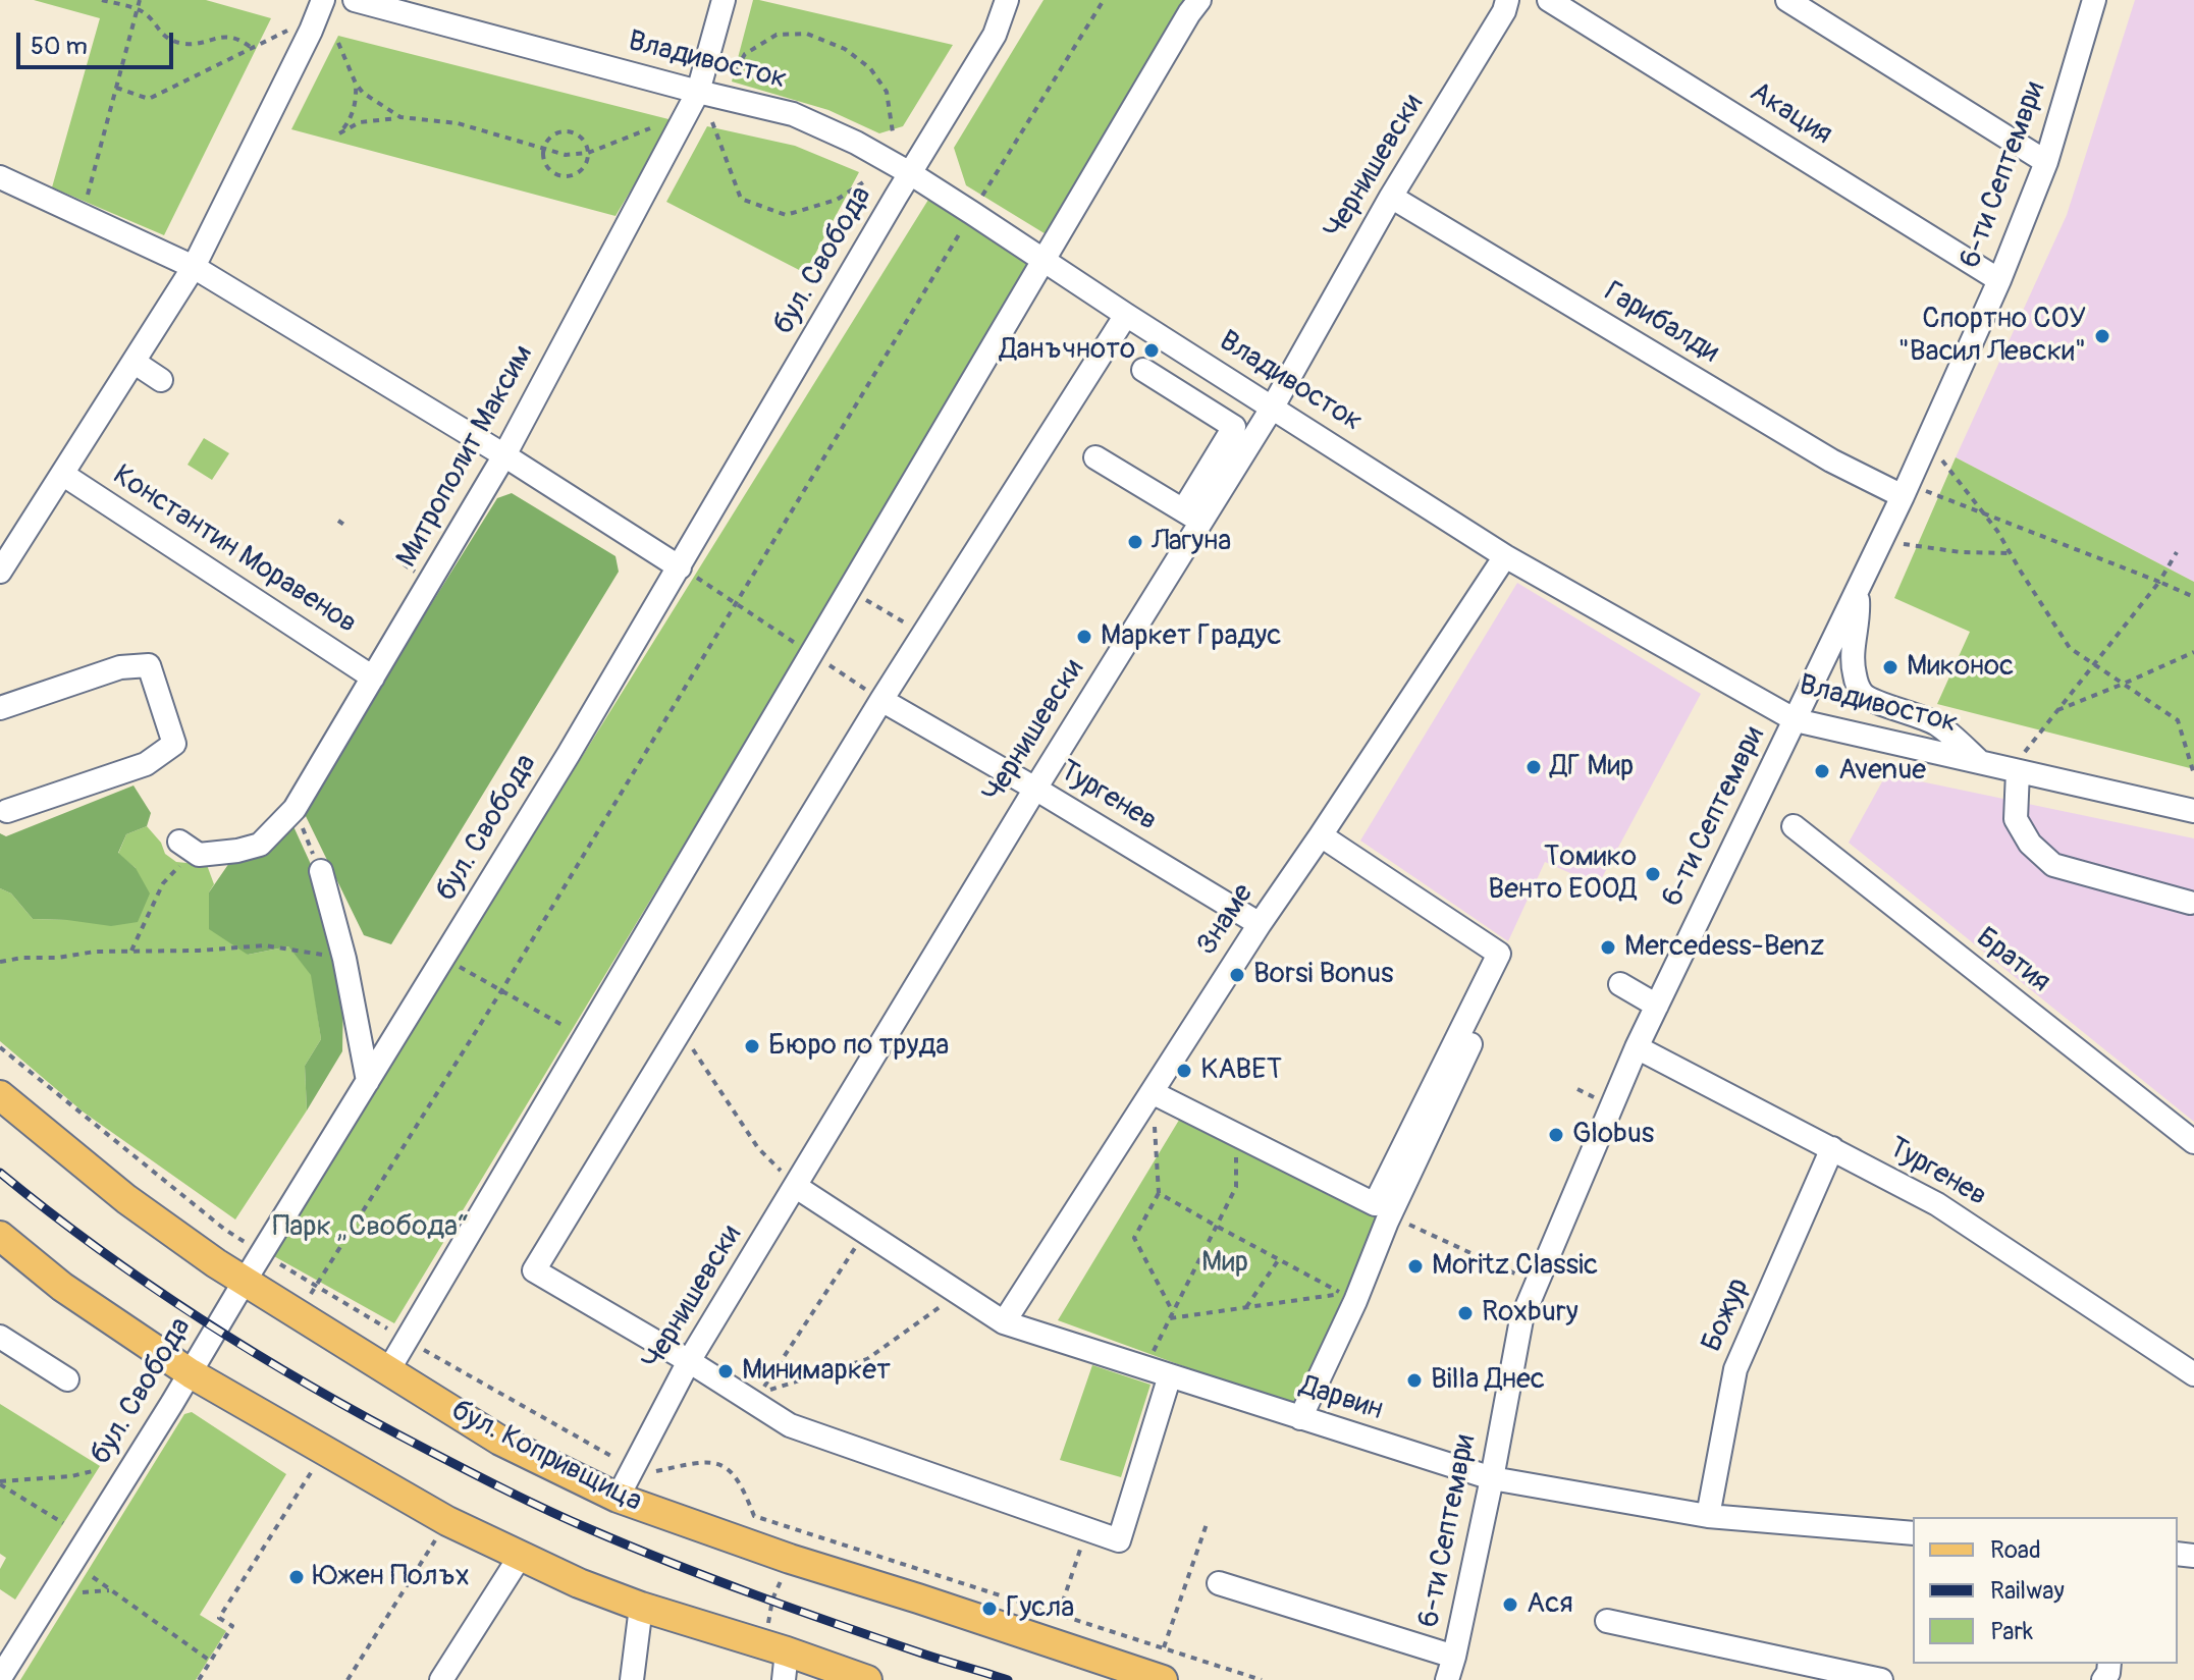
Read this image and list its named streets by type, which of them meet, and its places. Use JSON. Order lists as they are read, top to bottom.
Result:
{
  "streets": {
    "main road": ["бул. Копривщица"],
    "street": [
      "Владивосток",
      "Акация",
      "Чернишевски",
      "6-ти Септември",
      "бул. Свобода",
      "Гарибалди",
      "Митрополит Максим",
      "Константин Моравенов",
      "Тургенев",
      "Знаме",
      "Братия",
      "Божур",
      "Дарвин"
    ]
  },
  "crossings": [
    ["Владивосток", "Чернишевски"],
    ["Владивосток", "6-ти Септември"],
    ["Владивосток", "бул. Свобода"],
    ["Владивосток", "Митрополит Максим"],
    ["Владивосток", "Знаме"],
    ["Акация", "6-ти Септември"],
    ["Чернишевски", "Гарибалди"],
    ["Чернишевски", "Тургенев"],
    ["Чернишевски", "Дарвин"],
    ["Чернишевски", "бул. Копривщица"],
    ["6-ти Септември", "Гарибалди"],
    ["6-ти Септември", "Тургенев"],
    ["6-ти Септември", "Дарвин"],
    ["бул. Свобода", "бул. Копривщица"],
    ["Митрополит Максим", "Константин Моравенов"],
    ["Тургенев", "Знаме"],
    ["Тургенев", "Божур"],
    ["Знаме", "Дарвин"],
    ["Божур", "Дарвин"]
  ],
  "parks": ["Парк „Свобода“", "Мир"],
  "places": [
    "Спортно СОУ \"Васил Левски\"",
    "Данъчното",
    "Лагуна",
    "Маркет Градус",
    "Миконос",
    "ДГ Мир",
    "Avenue",
    "Томико Венто ЕООД",
    "Mercedess-Benz",
    "Borsi Bonus",
    "Бюро по труда",
    "KABET",
    "Globus",
    "Moritz Classic",
    "Roxbury",
    "Минимаркет",
    "Billa Днес",
    "Южен Полъх",
    "Ася",
    "Гусла"
  ],
  "legend": ["Road", "Railway", "Park"],
  "scale_bar": "50 m"
}
